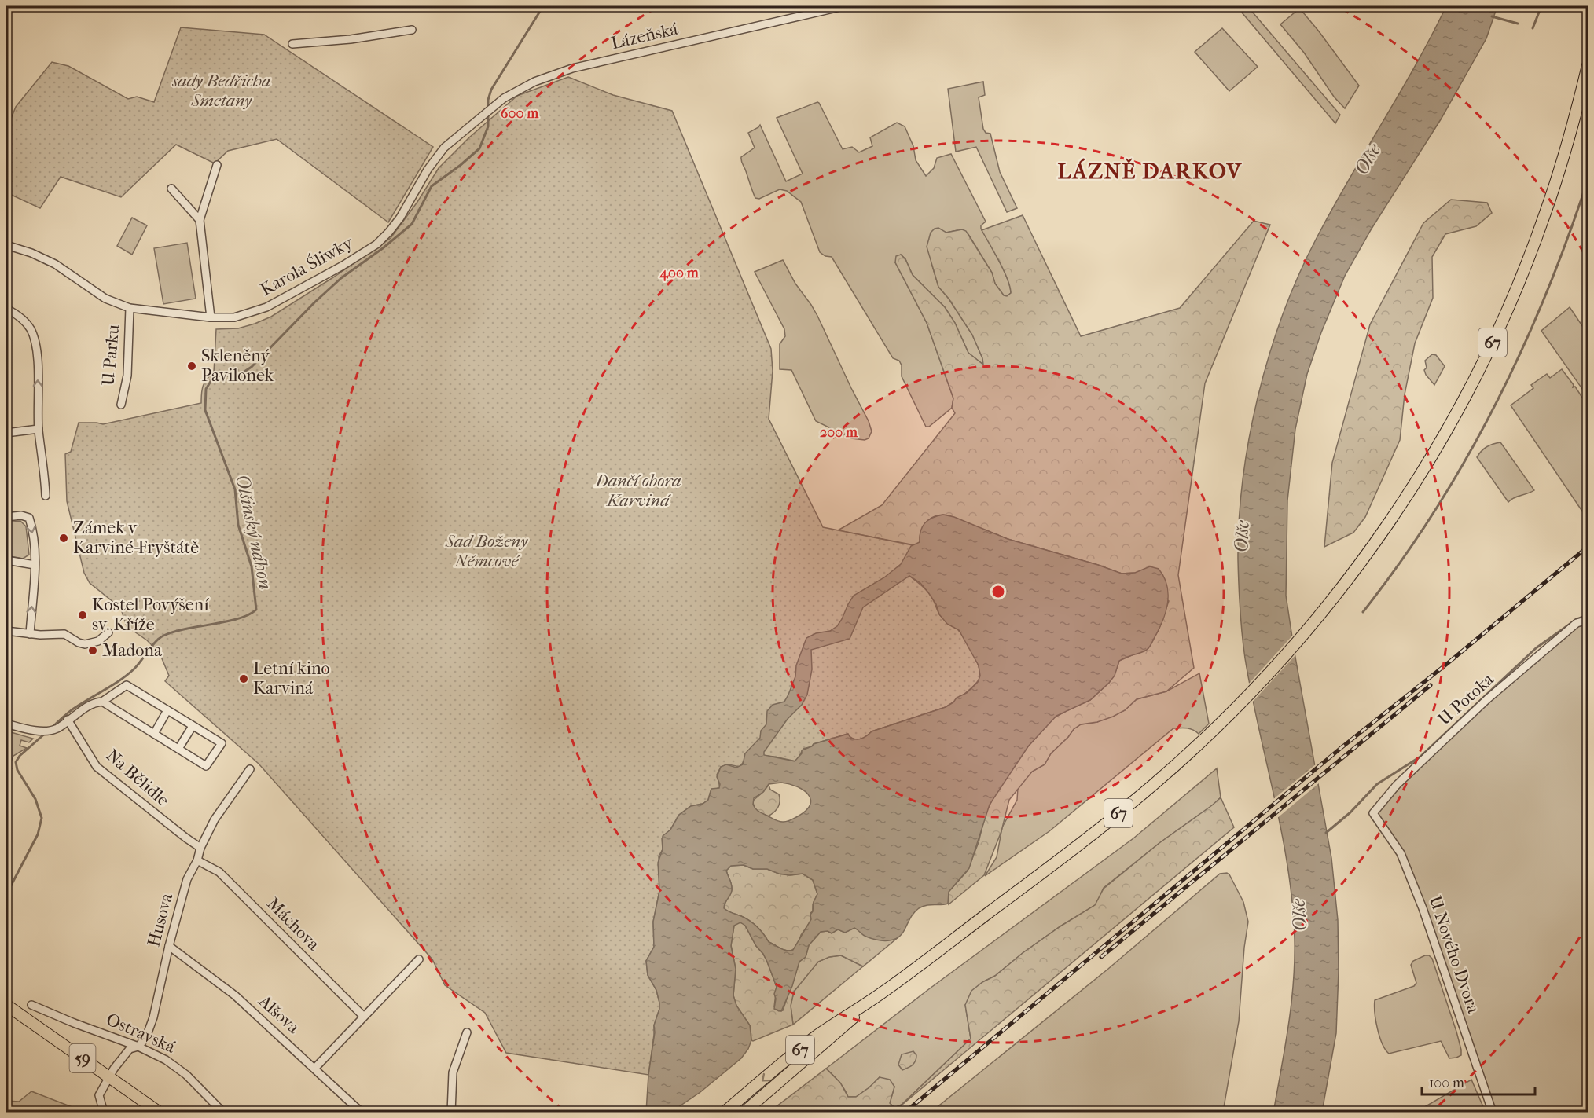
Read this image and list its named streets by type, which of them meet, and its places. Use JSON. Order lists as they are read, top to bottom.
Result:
{
  "streets": {
    "main road": ["67", "59"],
    "street": [
      "Lázeňská",
      "Karola Śliwky",
      "U Parku",
      "U Potoka",
      "Na Bělidle",
      "Husova",
      "Máchova",
      "U Nového Dvora",
      "Alšova",
      "Ostravská"
    ]
  },
  "crossings": [
    ["Lázeňská", "Karola Śliwky"],
    ["Karola Śliwky", "U Parku"],
    ["U Potoka", "U Nového Dvora"],
    ["Na Bělidle", "Husova"],
    ["Husova", "Máchova"],
    ["Husova", "Alšova"],
    ["Husova", "Ostravská"],
    ["Husova", "59"]
  ],
  "districts": ["LÁZNĚ DARKOV"],
  "water": ["Olše", "Olšinský náhon"],
  "parks": ["sady Bedřicha Smetany", "Dančí obora Karviná", "Sad Boženy Němcové"],
  "places": [
    "Skleněný Pavilonek",
    "Zámek v Karviné-Fryštátě",
    "Kostel Povýšení sv. Kříže",
    "Madona",
    "Letní kino Karviná"
  ],
  "scale_bar": "100 m",
  "rings": ["600 m", "400 m", "200 m"]
}
